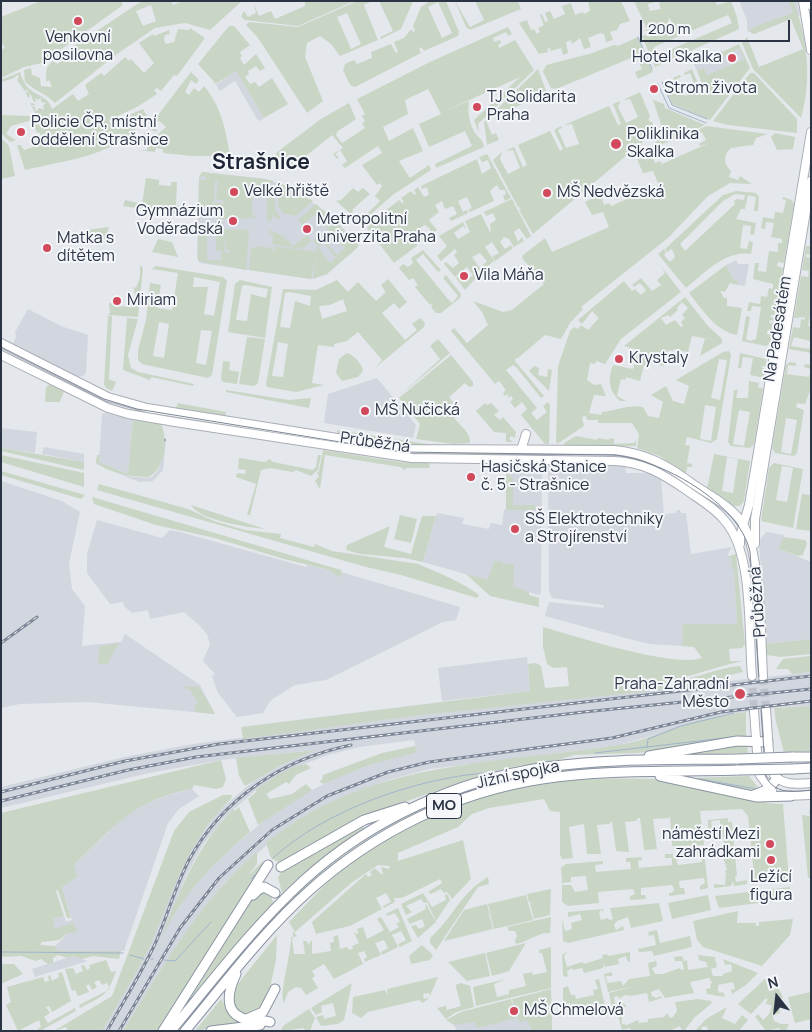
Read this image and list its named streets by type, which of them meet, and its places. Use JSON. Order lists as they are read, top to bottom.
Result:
{
  "streets": {
    "highway": ["Jižní spojka", "MO"],
    "main road": ["Na Padesátém", "Průběžná"]
  },
  "crossings": [
    ["Na Padesátém", "Průběžná"]
  ],
  "districts": ["Strašnice"],
  "places": [
    "Venkovní posilovna",
    "Hotel Skalka",
    "Strom života",
    "TJ Solidarita Praha",
    "Policie ČR, místní oddělení Strašnice",
    "Poliklinika Skalka",
    "Velké hřiště",
    "MŠ Nedvězská",
    "Gymnázium Voděradská",
    "Metropolitní univerzita Praha",
    "Matka s dítětem",
    "Vila Máňa",
    "Miriam",
    "Krystaly",
    "MŠ Nučická",
    "Hasičská Stanice č. 5 - Strašnice",
    "SŠ Elektrotechniky a Strojírenství",
    "Praha-Zahradní Město",
    "náměstí Mezi zahrádkami",
    "Ležící figura",
    "MŠ Chmelová"
  ],
  "scale_bar": "200 m",
  "north": "top"
}
